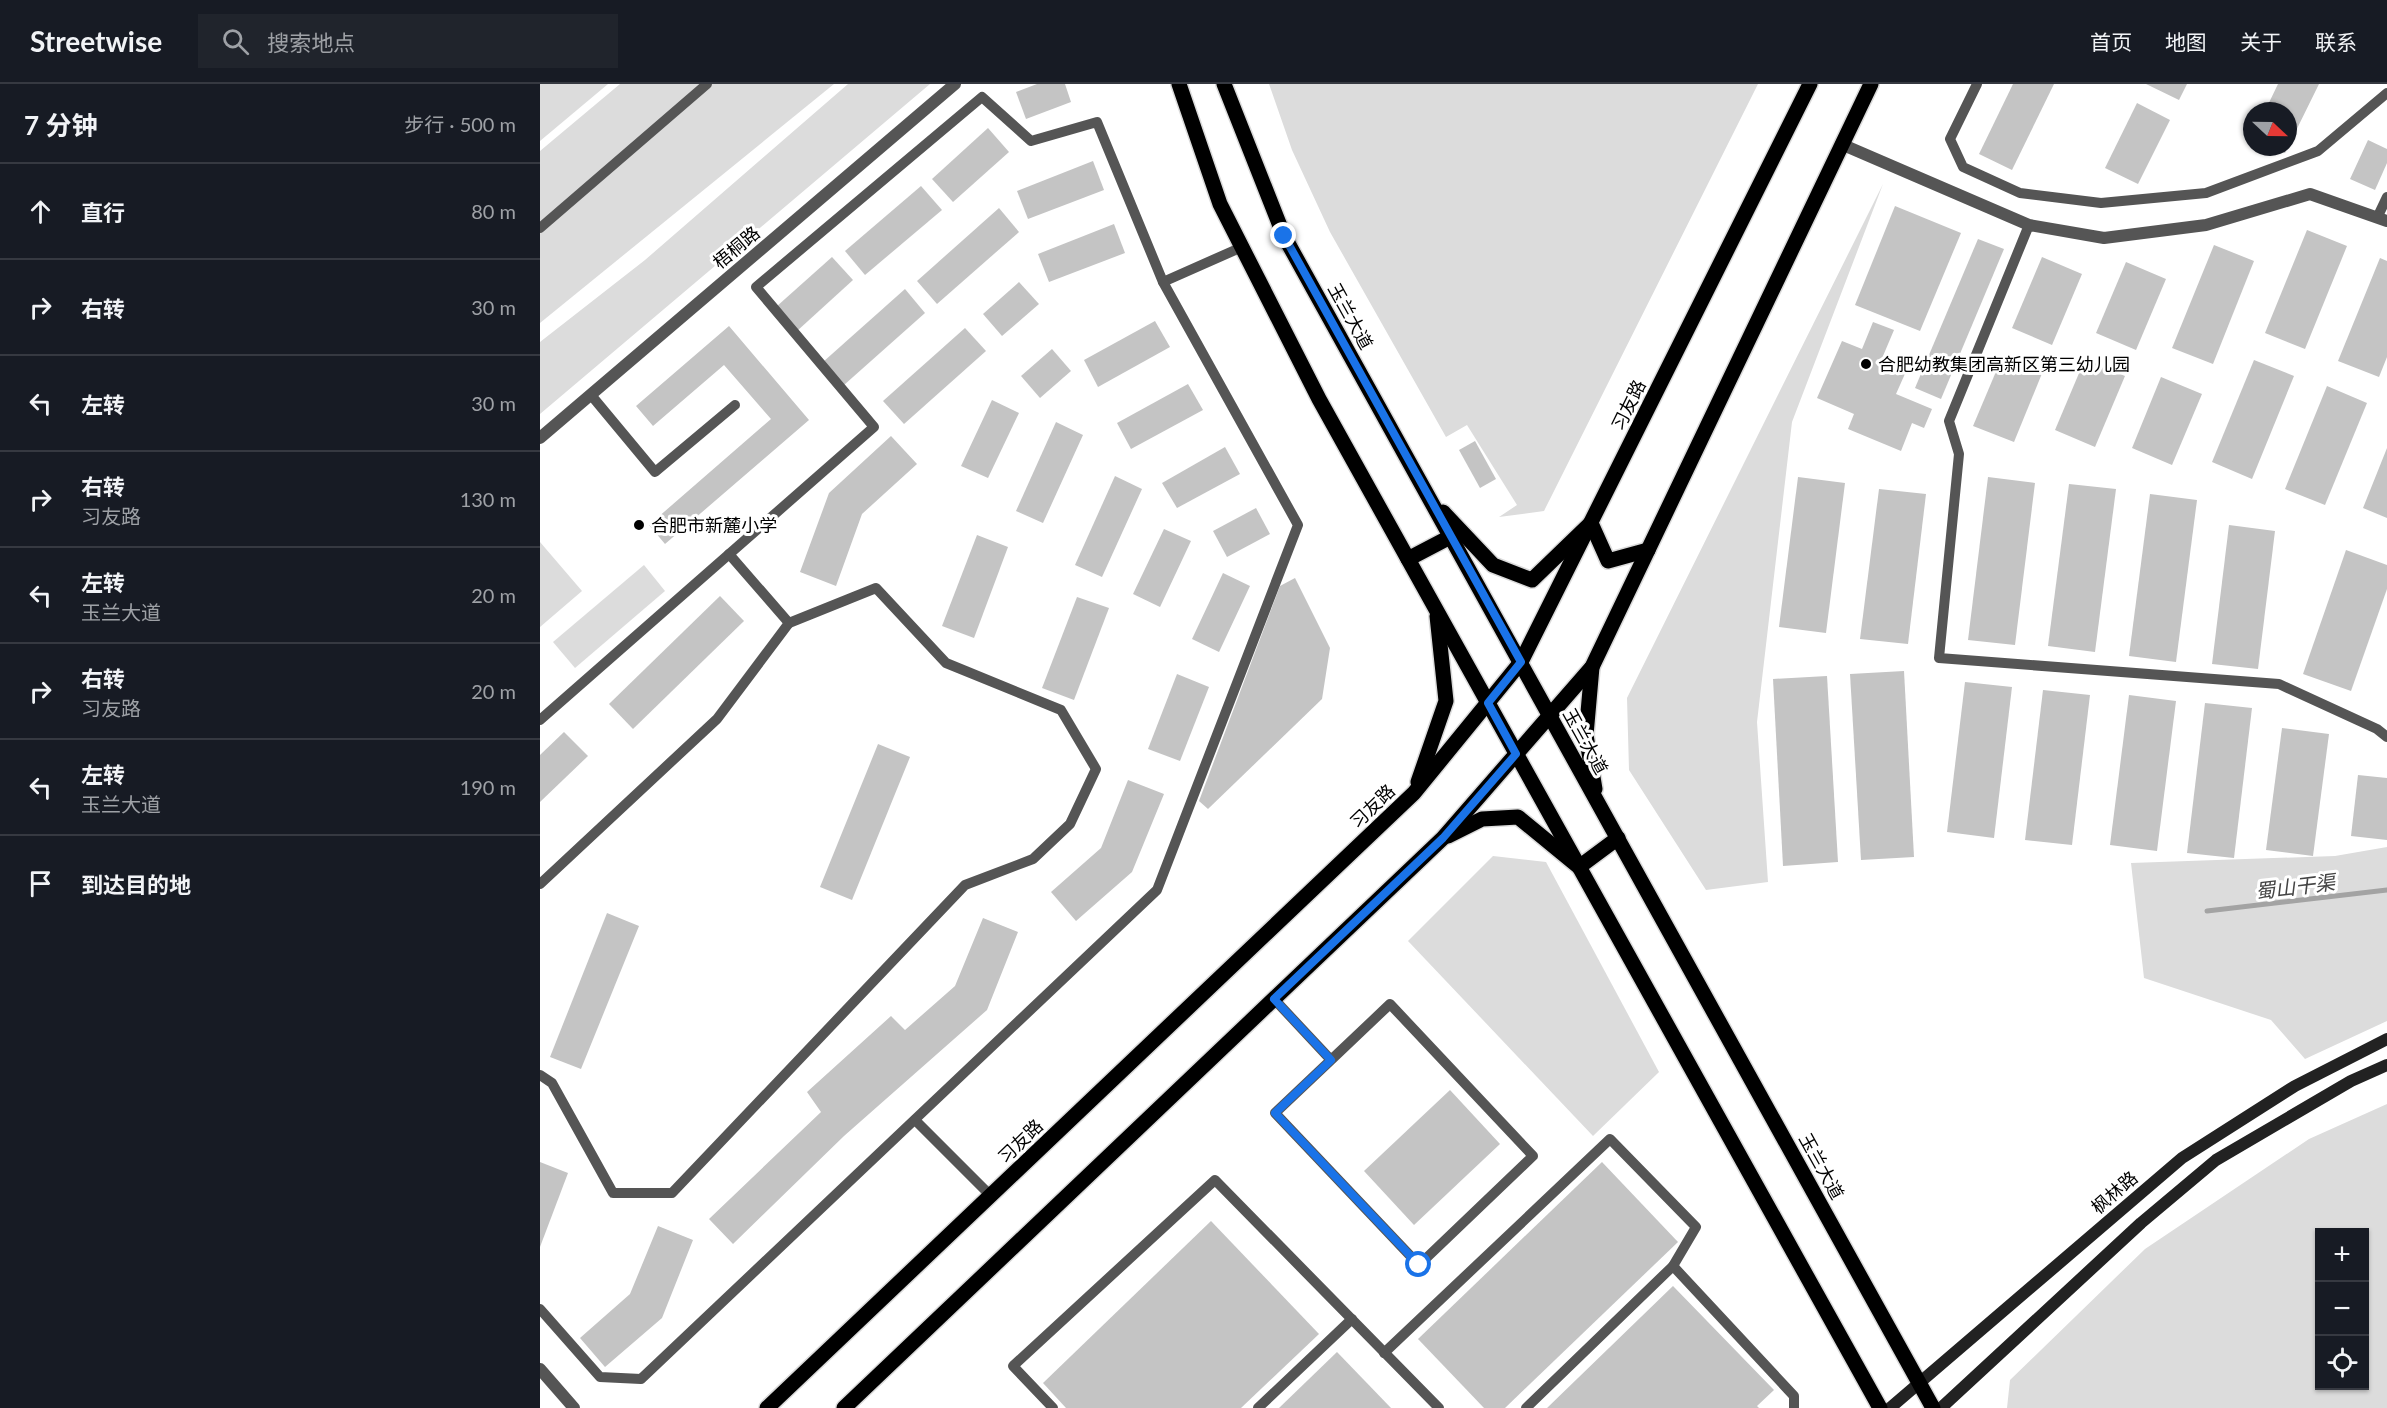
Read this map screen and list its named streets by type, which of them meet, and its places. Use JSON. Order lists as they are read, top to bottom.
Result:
{
  "streets": {
    "main road": ["玉兰大道", "习友路", "枫林路"],
    "street": ["梧桐路"]
  },
  "crossings": [
    ["玉兰大道", "习友路"],
    ["玉兰大道", "枫林路"]
  ],
  "water": ["蜀山干渠"],
  "places": ["合肥幼教集团高新区第三幼儿园", "合肥市新麓小学"],
  "north": "right",
  "page": {
    "header": "Streetwise",
    "search": "搜索地点",
    "nav": [
      "首页",
      "地图",
      "关于",
      "联系"
    ],
    "heading": ["7 分钟", "步行 · 500 m"],
    "list": [
      ["直行", "80 m"],
      ["右转", "30 m"],
      ["左转", "30 m"],
      ["右转", "习友路", "130 m"],
      ["左转", "玉兰大道", "20 m"],
      ["右转", "习友路", "20 m"],
      ["左转", "玉兰大道", "190 m"],
      "到达目的地"
    ],
    "map_buttons": ["+", "−"]
  }
}
